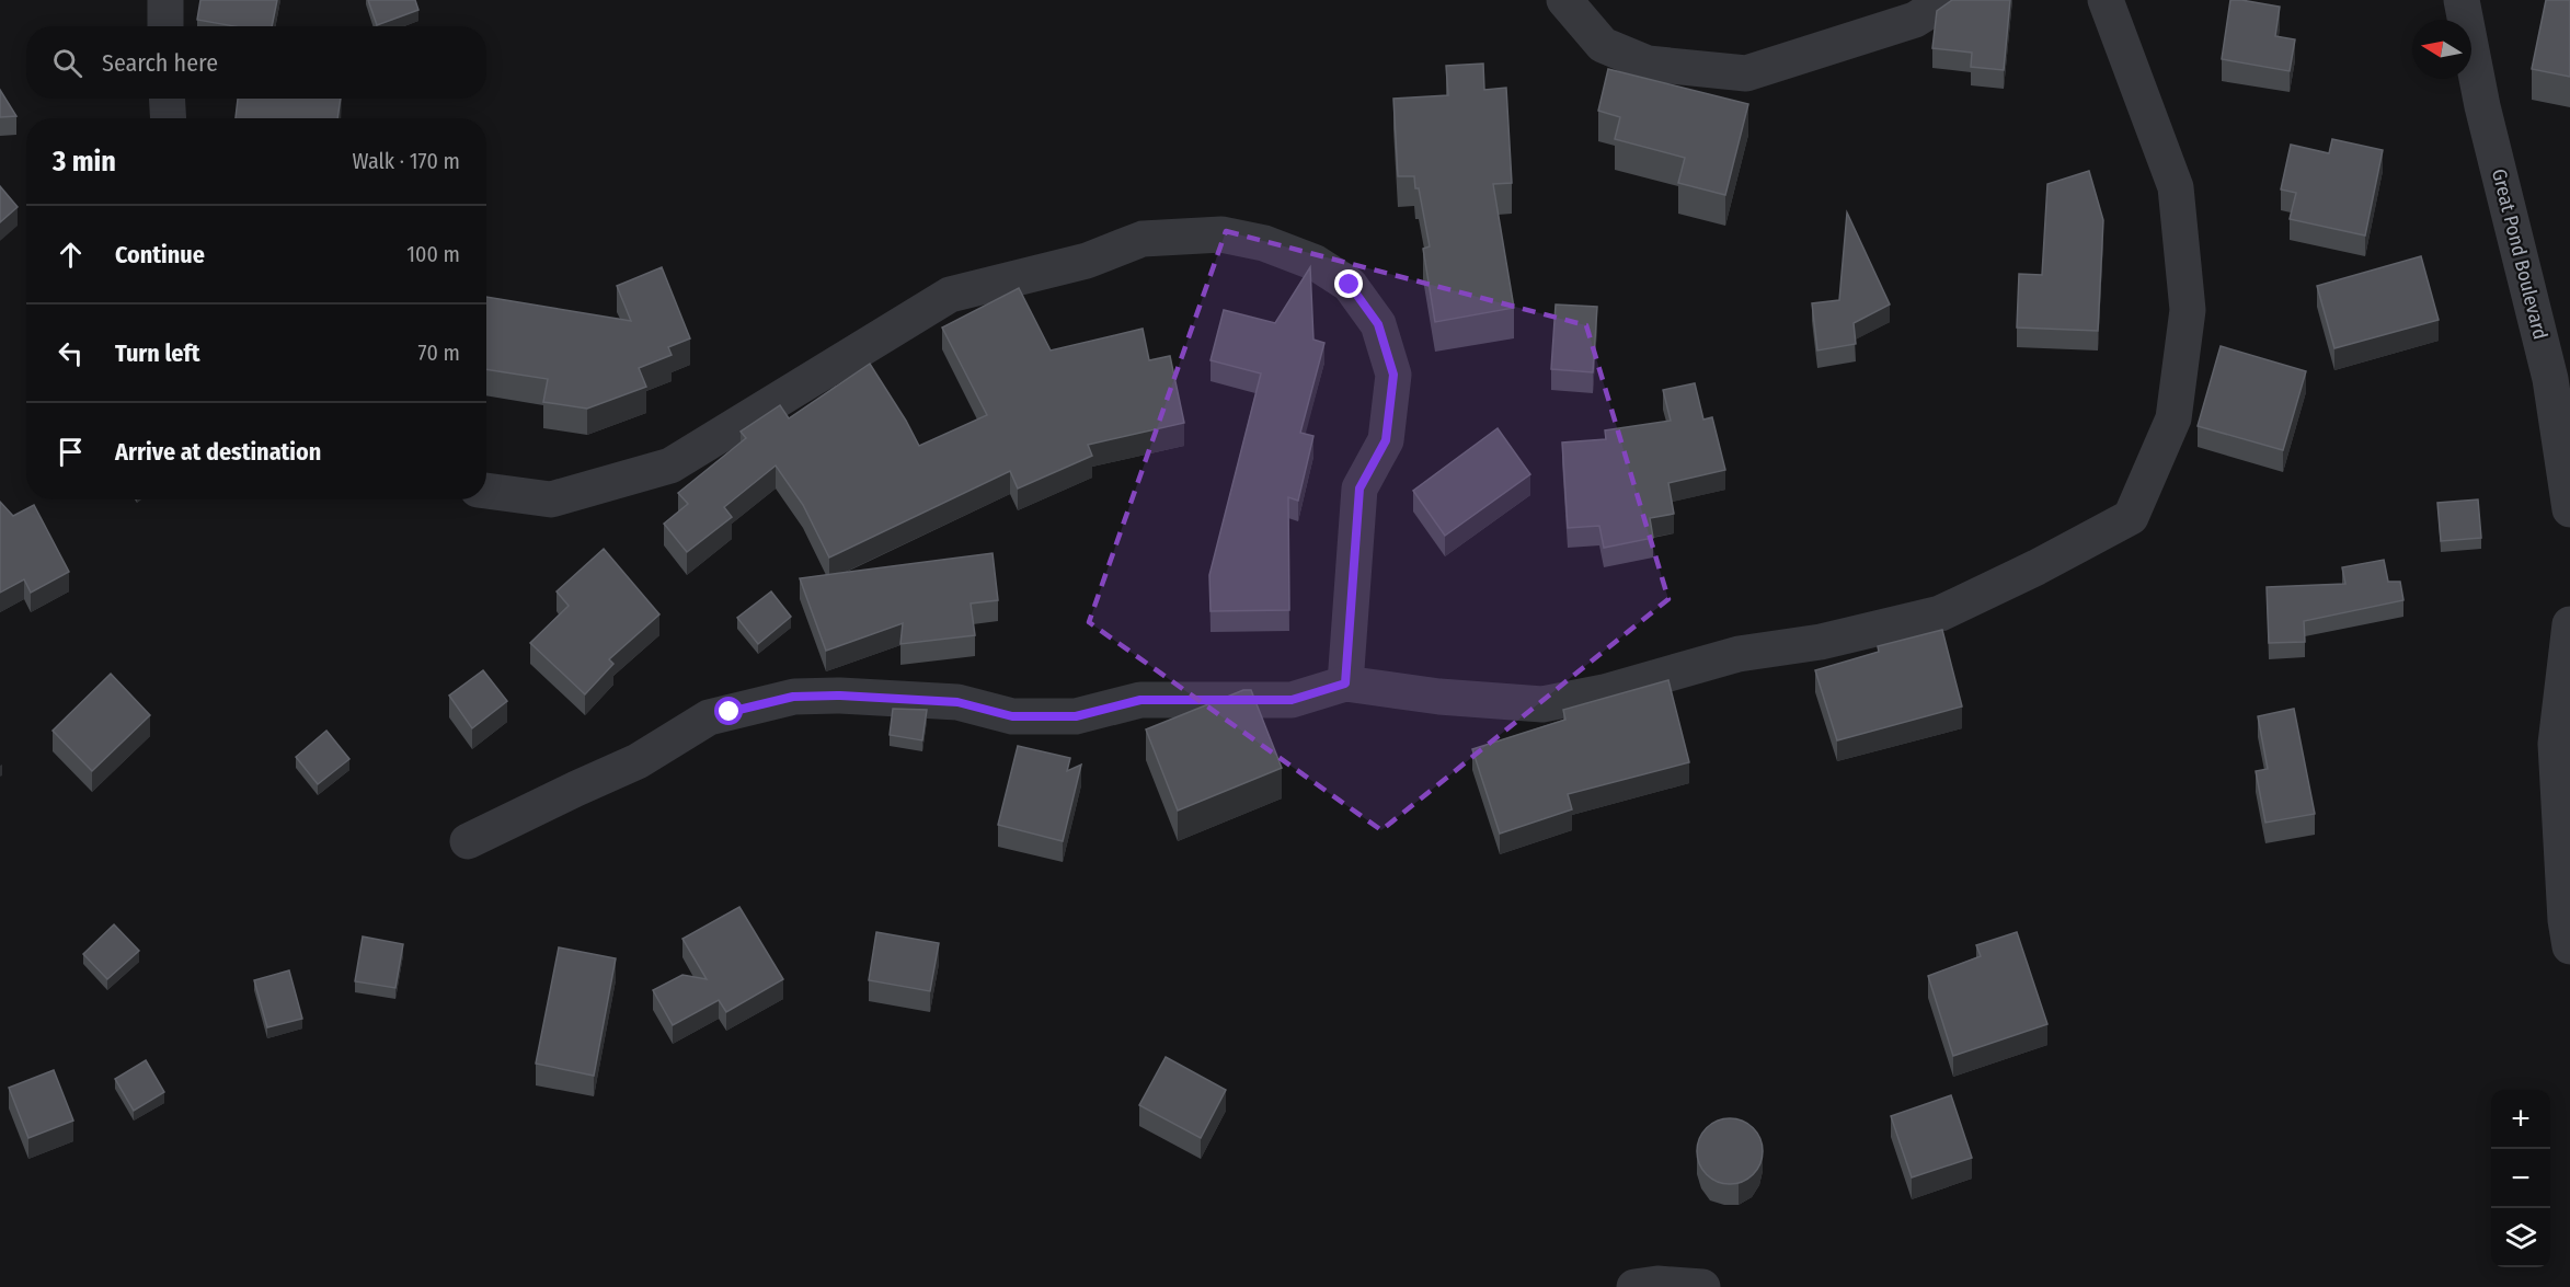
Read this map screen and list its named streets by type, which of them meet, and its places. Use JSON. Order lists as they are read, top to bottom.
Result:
{
  "streets": {
    "street": ["Great Pond Boulevard"]
  },
  "north": "left",
  "page": {
    "search": "Search here",
    "heading": ["3 min", "Walk · 170 m"],
    "list": [
      ["Continue", "100 m"],
      ["Turn left", "70 m"],
      "Arrive at destination"
    ],
    "map_buttons": ["+", "−"]
  }
}
